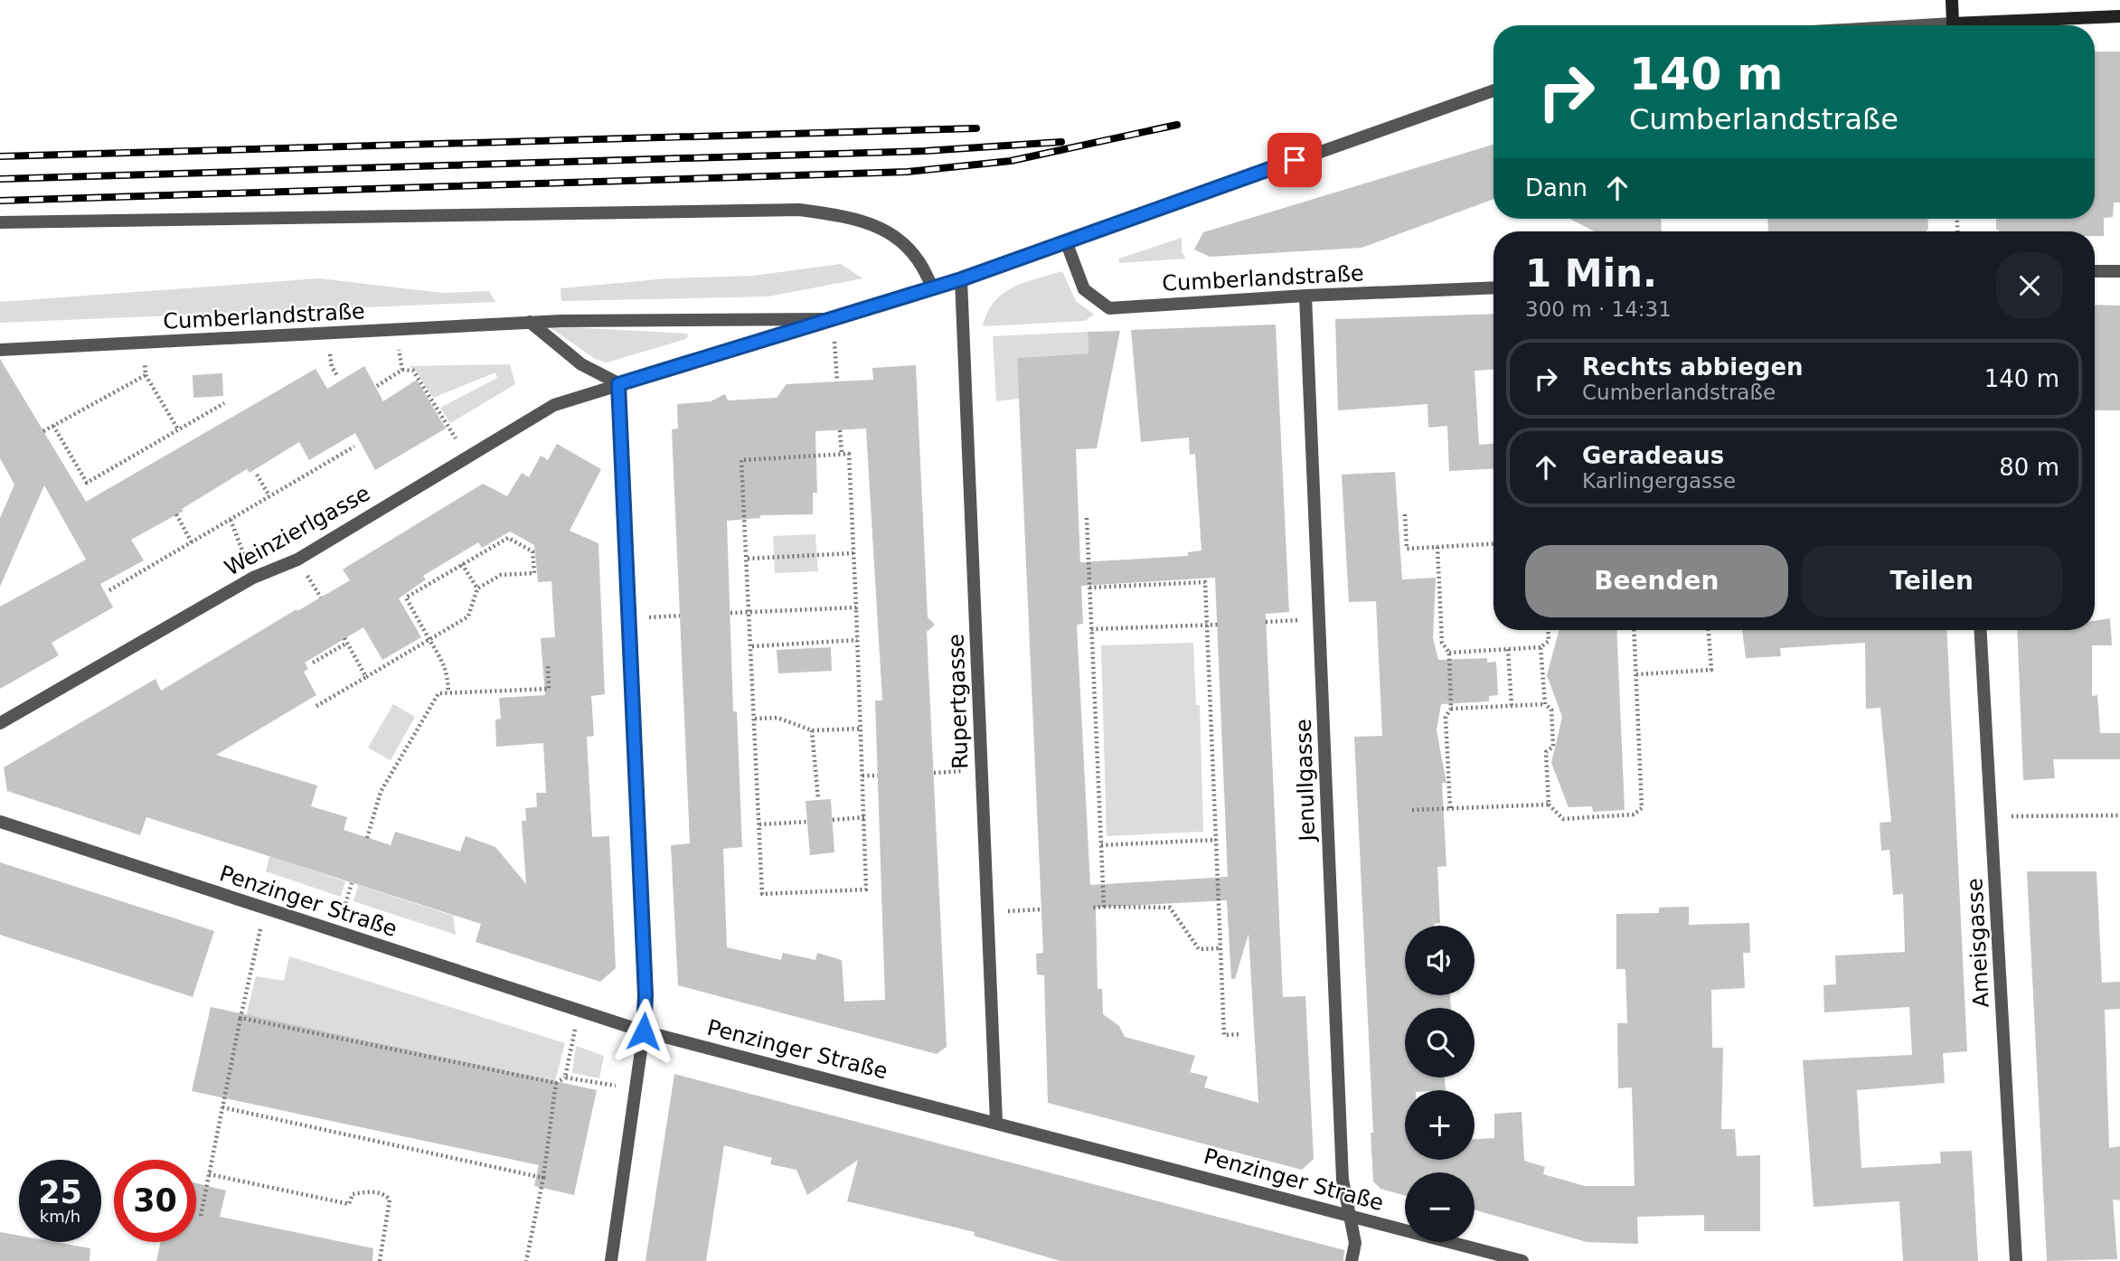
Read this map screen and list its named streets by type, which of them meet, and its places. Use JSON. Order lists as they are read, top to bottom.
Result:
{
  "streets": {
    "street": [
      "Cumberlandstraße",
      "Weinzierlgasse",
      "Rupertgasse",
      "Jenullgasse",
      "Penzinger Straße",
      "Ameisgasse"
    ]
  },
  "crossings": [
    ["Cumberlandstraße", "Weinzierlgasse"],
    ["Cumberlandstraße", "Rupertgasse"],
    ["Cumberlandstraße", "Jenullgasse"],
    ["Rupertgasse", "Penzinger Straße"],
    ["Jenullgasse", "Penzinger Straße"]
  ],
  "page": {
    "turn": ["140 m", "Cumberlandstraße"],
    "then": "Dann",
    "heading": ["1 Min.", "300 m · 14:31"],
    "list": [
      {
        "name": "Rechts abbiegen",
        "note": "Cumberlandstraße",
        "value": "140 m"
      },
      {
        "name": "Geradeaus",
        "note": "Karlingergasse",
        "value": "80 m"
      }
    ],
    "buttons": ["Beenden", "Teilen"],
    "map_buttons": ["+", "−"],
    "speed": "25 km/h",
    "limit": "30"
  }
}
